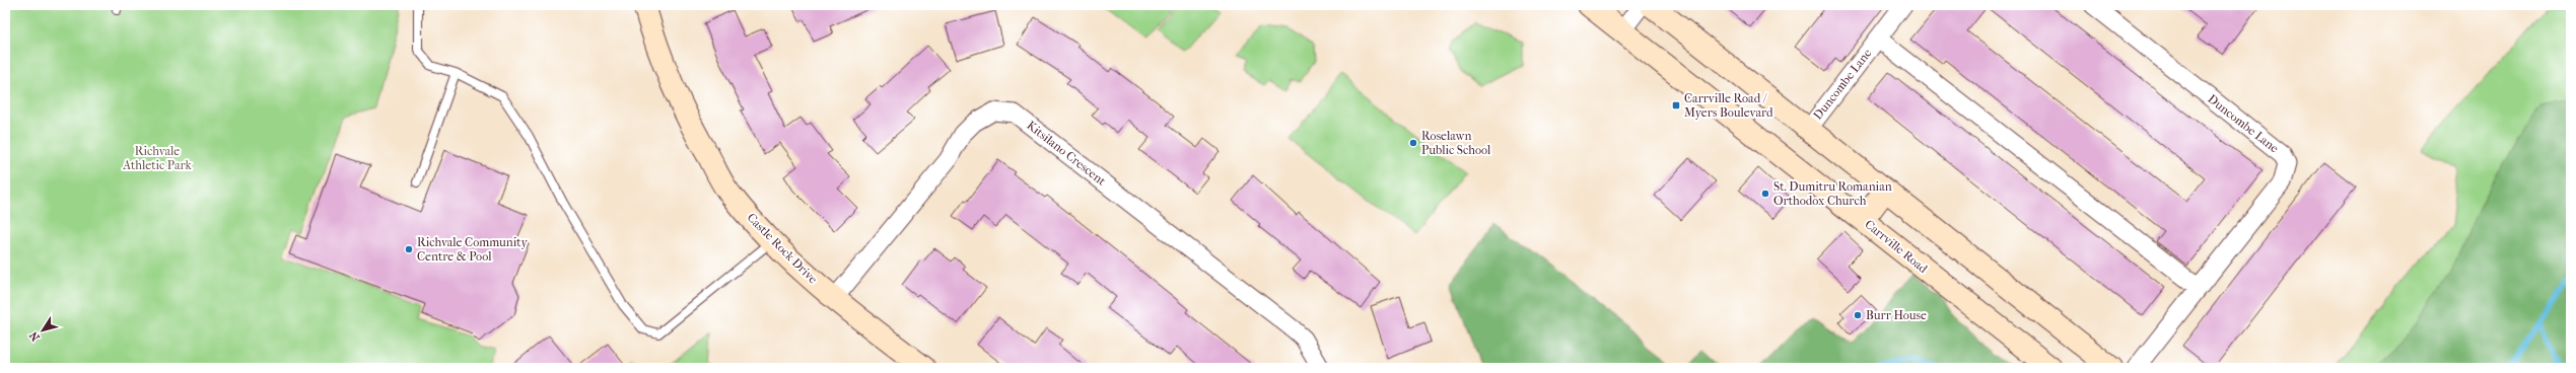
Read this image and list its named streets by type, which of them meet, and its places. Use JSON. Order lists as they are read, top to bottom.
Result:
{
  "streets": {
    "main road": ["Carrville Road", "Castle Rock Drive"],
    "street": ["Duncombe Lane", "Kitsilano Crescent"]
  },
  "crossings": [
    ["Kitsilano Crescent", "Castle Rock Drive"]
  ],
  "parks": ["Richvale Athletic Park"],
  "places": {
    "transit": ["Carrville Road / Myers Boulevard"],
    "other": [
      "Roselawn Public School",
      "St. Dumitru Romanian Orthodox Church",
      "Richvale Community Centre & Pool",
      "Burr House"
    ]
  },
  "north": "bottom left"
}
